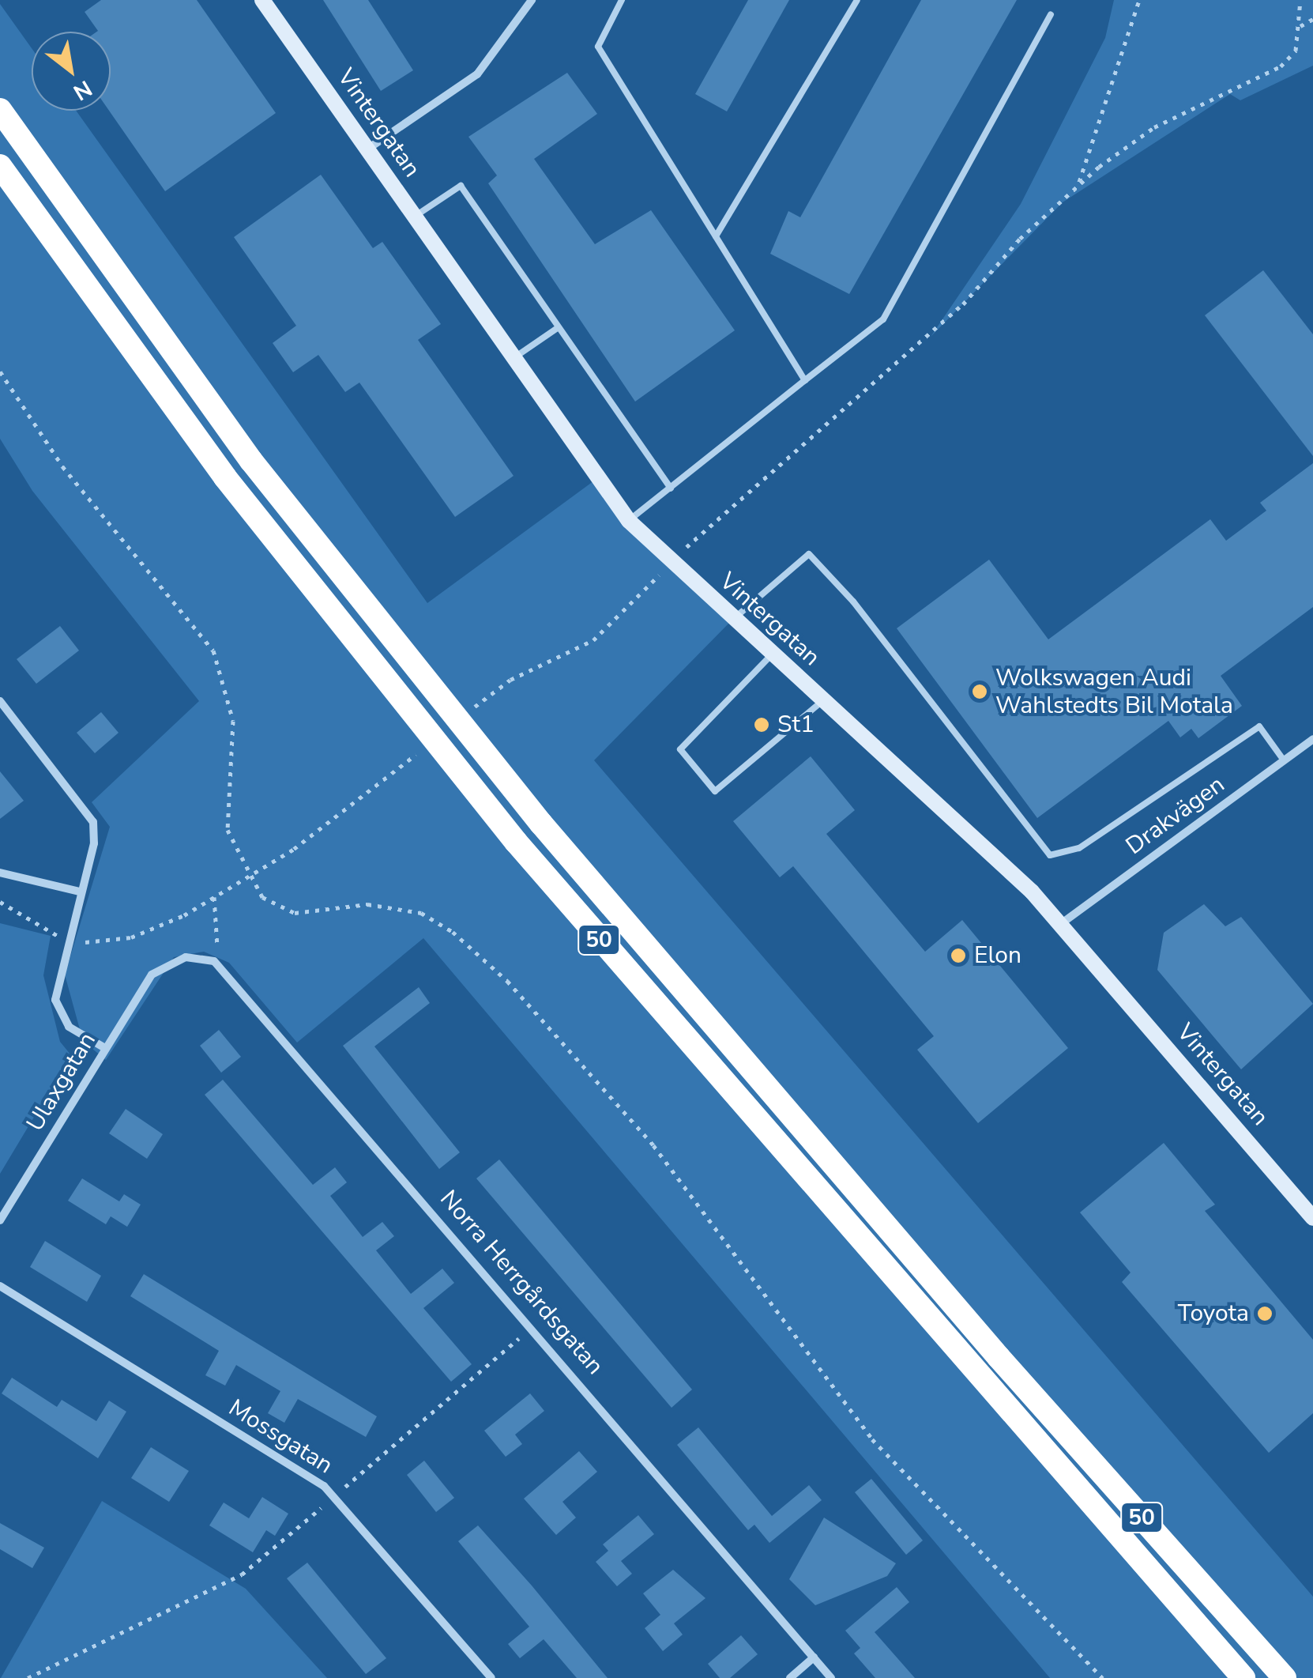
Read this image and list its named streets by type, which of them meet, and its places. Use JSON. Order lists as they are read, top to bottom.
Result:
{
  "streets": {
    "highway": ["50"],
    "street": [
      "Vintergatan",
      "Drakvägen",
      "Ulaxgatan",
      "Norra Herrgårdsgatan",
      "Mossgatan"
    ]
  },
  "crossings": [
    ["Vintergatan", "Drakvägen"],
    ["Ulaxgatan", "Norra Herrgårdsgatan"]
  ],
  "places": [
    "Wolkswagen Audi Wahlstedts Bil Motala",
    "St1",
    "Elon",
    "Toyota"
  ],
  "north": "bottom right"
}
